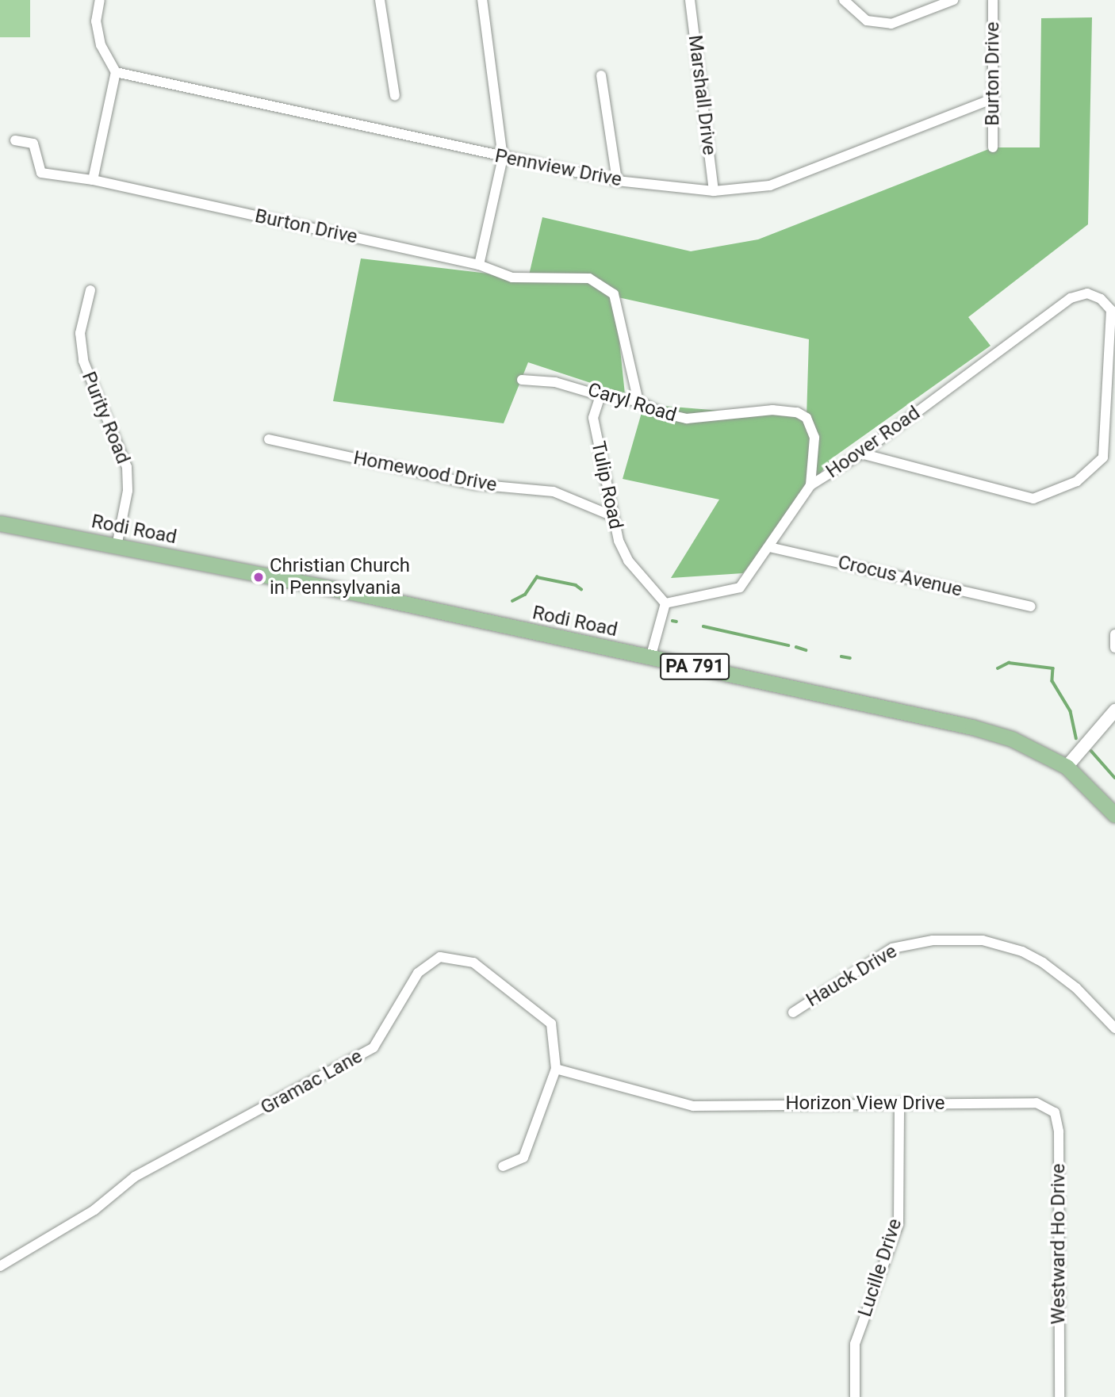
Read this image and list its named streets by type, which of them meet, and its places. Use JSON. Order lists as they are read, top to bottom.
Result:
{
  "streets": {
    "main road": ["Rodi Road", "PA 791"],
    "street": [
      "Burton Drive",
      "Marshall Drive",
      "Pennview Drive",
      "Caryl Road",
      "Purity Road",
      "Hoover Road",
      "Homewood Drive",
      "Tulip Road",
      "Crocus Avenue",
      "Hauck Drive",
      "Gramac Lane",
      "Horizon View Drive",
      "Westward Ho Drive",
      "Lucille Drive"
    ]
  },
  "crossings": [
    ["Burton Drive", "Pennview Drive"],
    ["Burton Drive", "Caryl Road"],
    ["Marshall Drive", "Pennview Drive"],
    ["Caryl Road", "Hoover Road"],
    ["Caryl Road", "Tulip Road"],
    ["Purity Road", "Rodi Road"],
    ["Hoover Road", "Tulip Road"],
    ["Hoover Road", "Crocus Avenue"],
    ["Homewood Drive", "Tulip Road"],
    ["Gramac Lane", "Horizon View Drive"],
    ["Horizon View Drive", "Westward Ho Drive"],
    ["Horizon View Drive", "Lucille Drive"]
  ],
  "places": ["Christian Church in Pennsylvania"]
}
